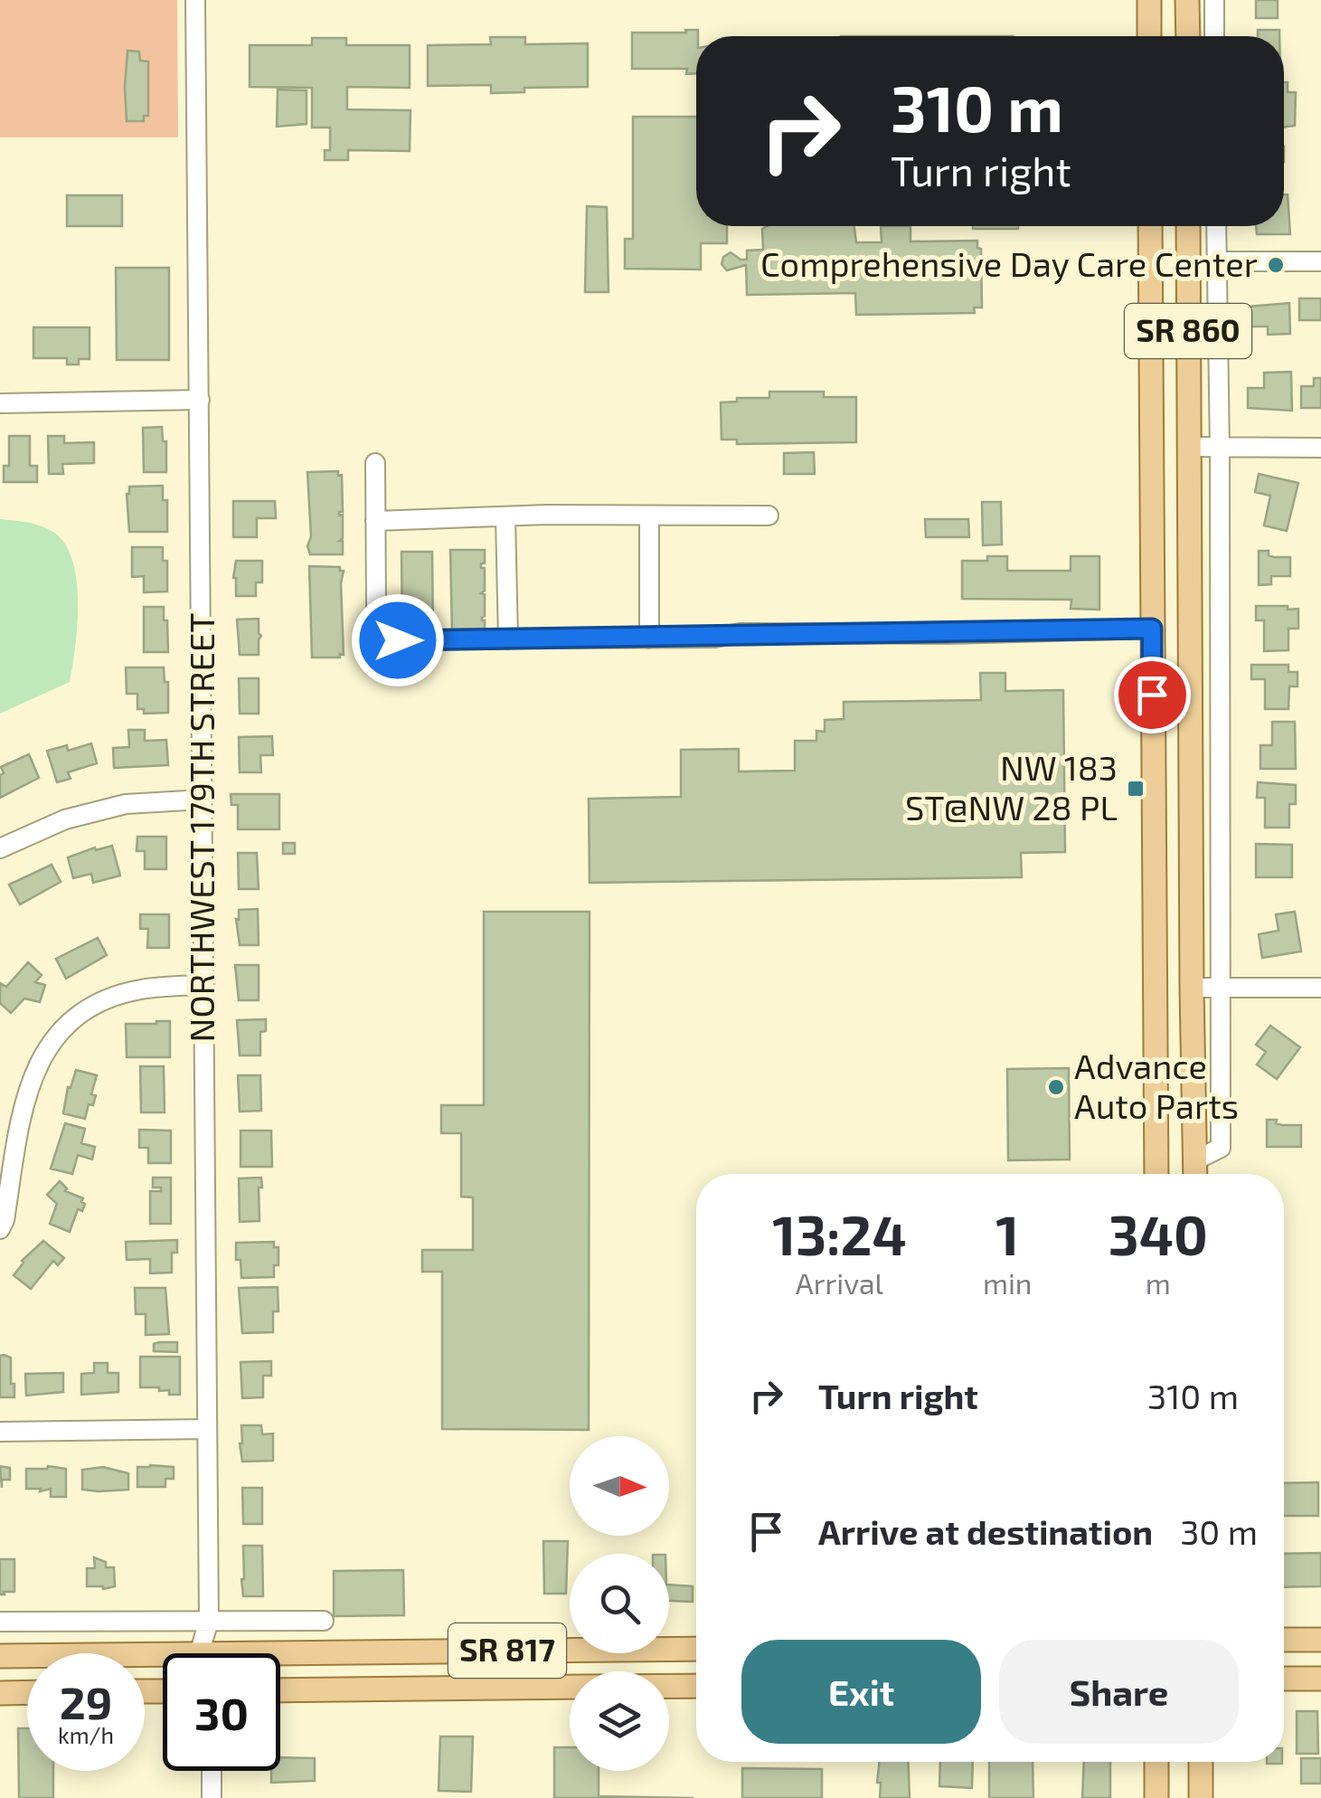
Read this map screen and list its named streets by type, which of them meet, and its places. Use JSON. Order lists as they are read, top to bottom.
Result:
{
  "streets": {
    "main road": ["SR 860", "SR 817"],
    "street": ["NORTHWEST 179TH STREET"]
  },
  "places": {
    "other": ["Comprehensive Day Care Center", "Advance Auto Parts"],
    "transit": ["NW 183 ST@NW 28 PL"]
  },
  "north": "right",
  "page": {
    "turn": ["310 m", "Turn right"],
    "eta": [
      "13:24",
      "Arrival",
      "1",
      "min",
      "340",
      "m"
    ],
    "list": [
      {
        "name": "Turn right",
        "value": "310 m"
      },
      {
        "name": "Arrive at destination",
        "value": "30 m"
      }
    ],
    "buttons": ["Exit", "Share"],
    "speed": "29 km/h",
    "limit": "30"
  }
}
